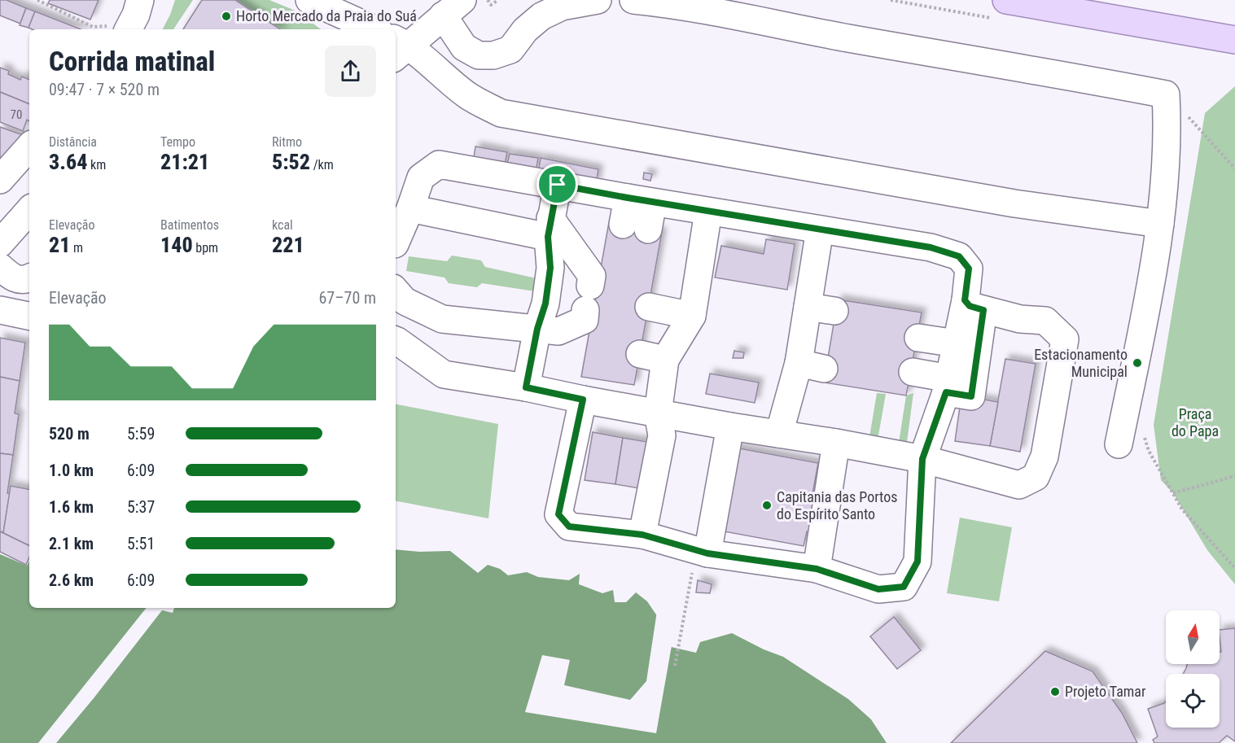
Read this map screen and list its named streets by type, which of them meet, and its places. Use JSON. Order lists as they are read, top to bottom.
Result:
{
  "parks": ["Praça do Papa"],
  "places": [
    "Horto Mercado da Praia do Suá",
    "Estacionamento Municipal",
    "Capitania das Portos do Espírito Santo",
    "Projeto Tamar"
  ],
  "house_numbers": ["70"],
  "north": "top",
  "page": {
    "heading": ["Corrida matinal", "09:47 · 7 × 520 m"],
    "stats": [
      ["Distância", "3.64 km"],
      ["Tempo", "21:21"],
      ["Ritmo", "5:52 /km"],
      ["Elevação", "21 m"],
      ["Batimentos", "140 bpm"],
      ["kcal", "221"]
    ],
    "chart": ["Elevação", "67–70 m"],
    "list": [
      {
        "name": "520 m",
        "note": "5:59"
      },
      {
        "name": "1.0 km",
        "note": "6:09"
      },
      {
        "name": "1.6 km",
        "note": "5:37"
      },
      {
        "name": "2.1 km",
        "note": "5:51"
      },
      {
        "name": "2.6 km",
        "note": "6:09"
      }
    ]
  }
}
